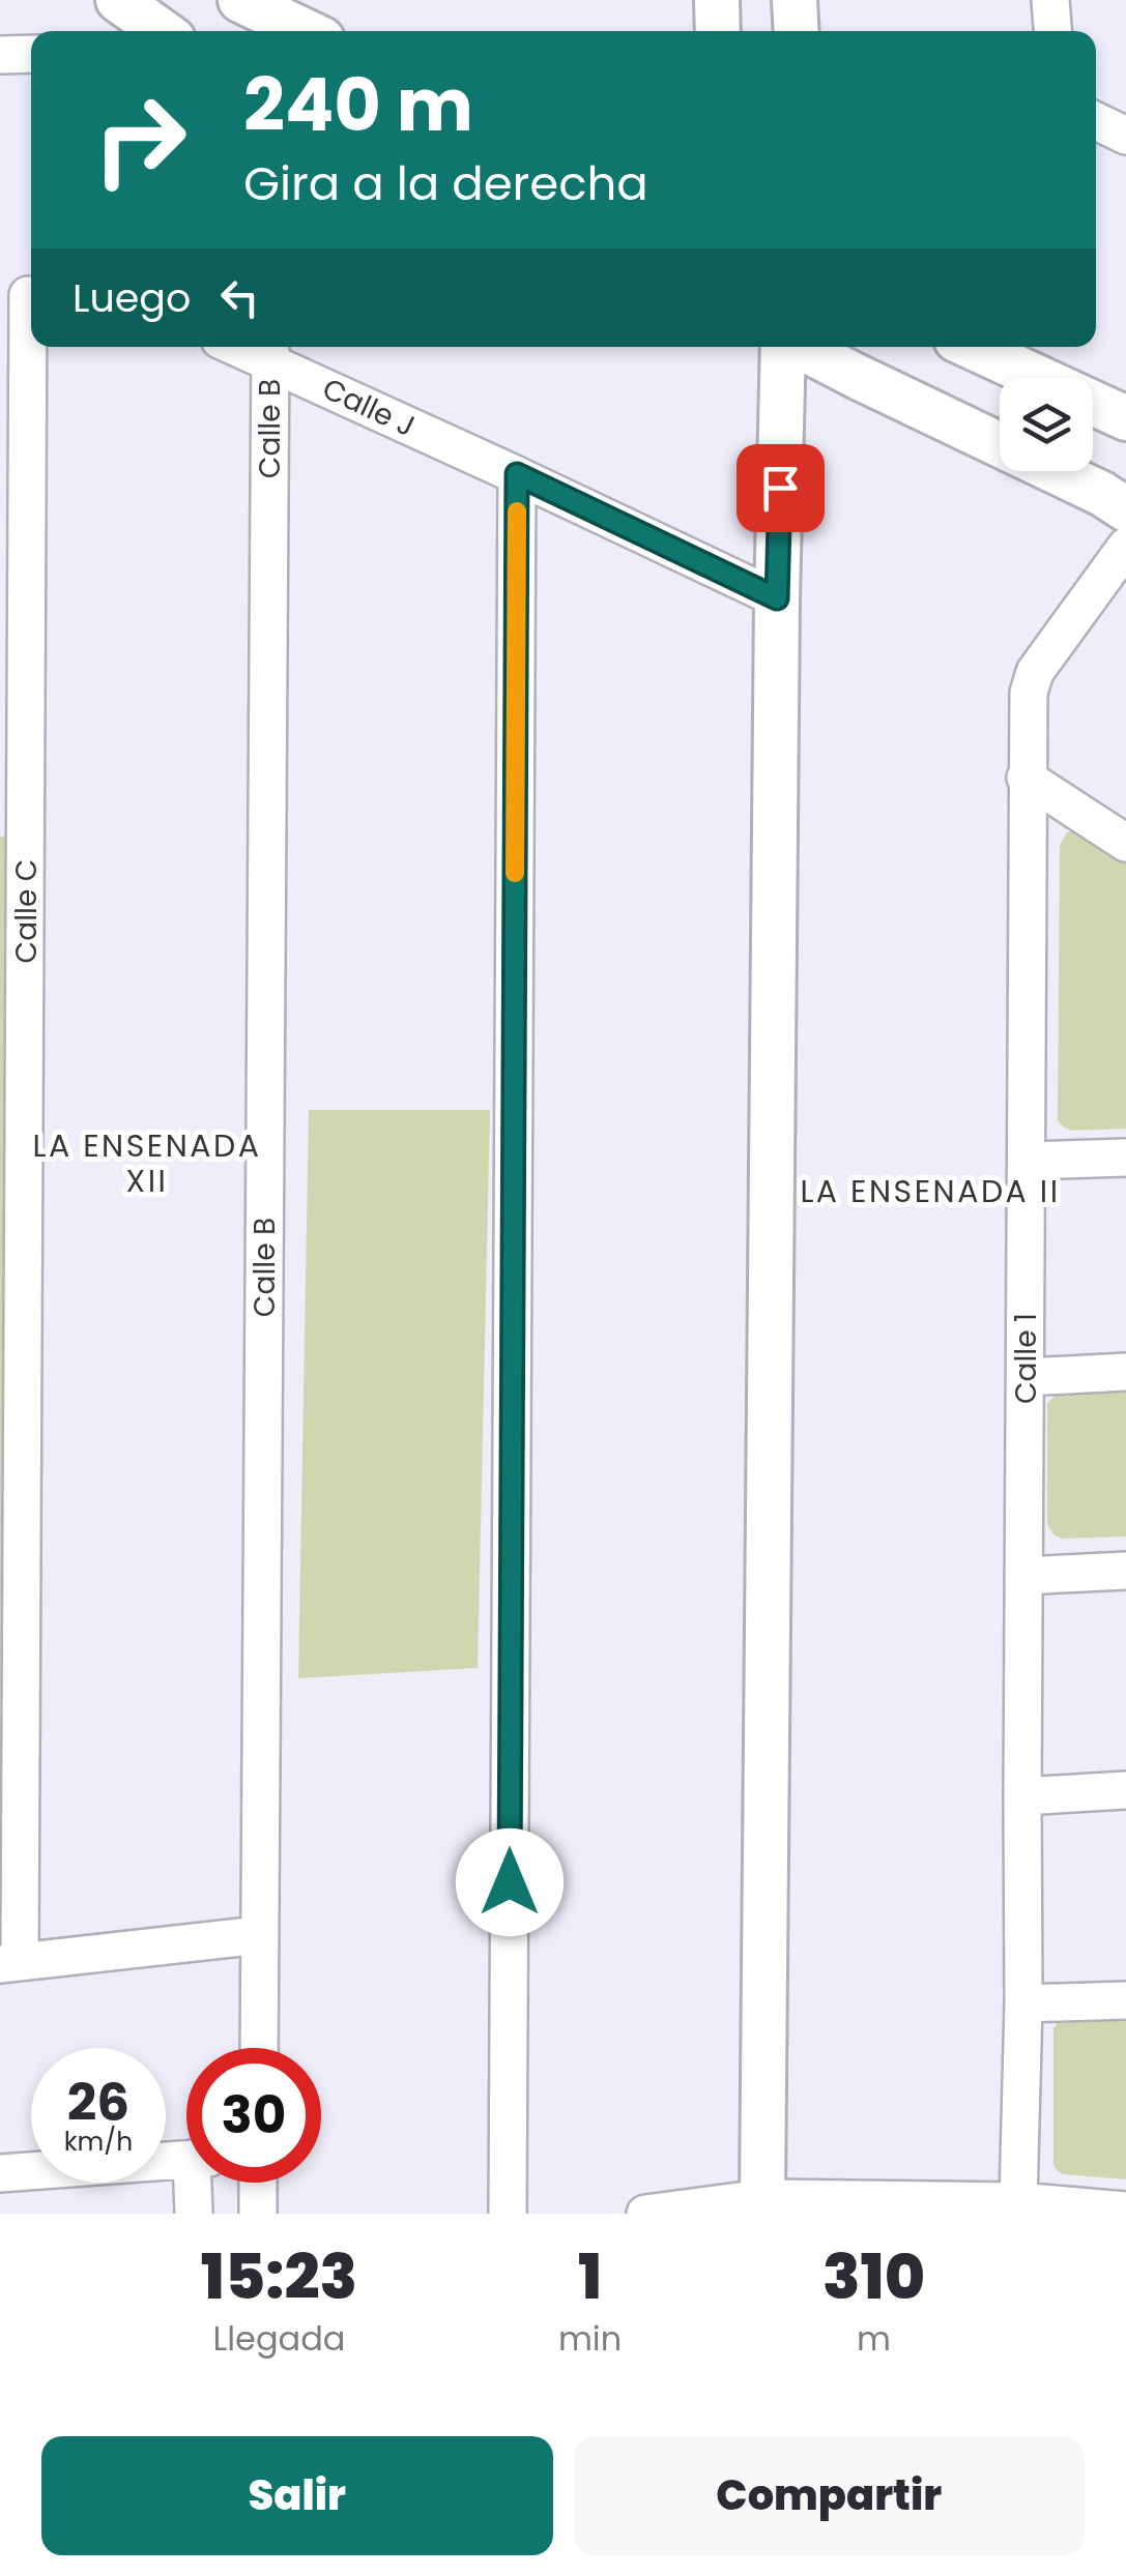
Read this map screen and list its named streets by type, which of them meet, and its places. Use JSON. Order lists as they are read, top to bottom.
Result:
{
  "streets": {
    "street": [
      "Calle J",
      "Calle B",
      "Calle C",
      "Calle 1"
    ]
  },
  "crossings": [
    ["Calle J", "Calle B"]
  ],
  "districts": ["LA ENSENADA XII", "LA ENSENADA II"],
  "page": {
    "turn": ["240 m", "Gira a la derecha"],
    "then": "Luego",
    "speed": "26 km/h",
    "limit": "30",
    "eta": [
      "15:23",
      "Llegada",
      "1",
      "min",
      "310",
      "m"
    ],
    "buttons": ["Salir", "Compartir"]
  }
}
